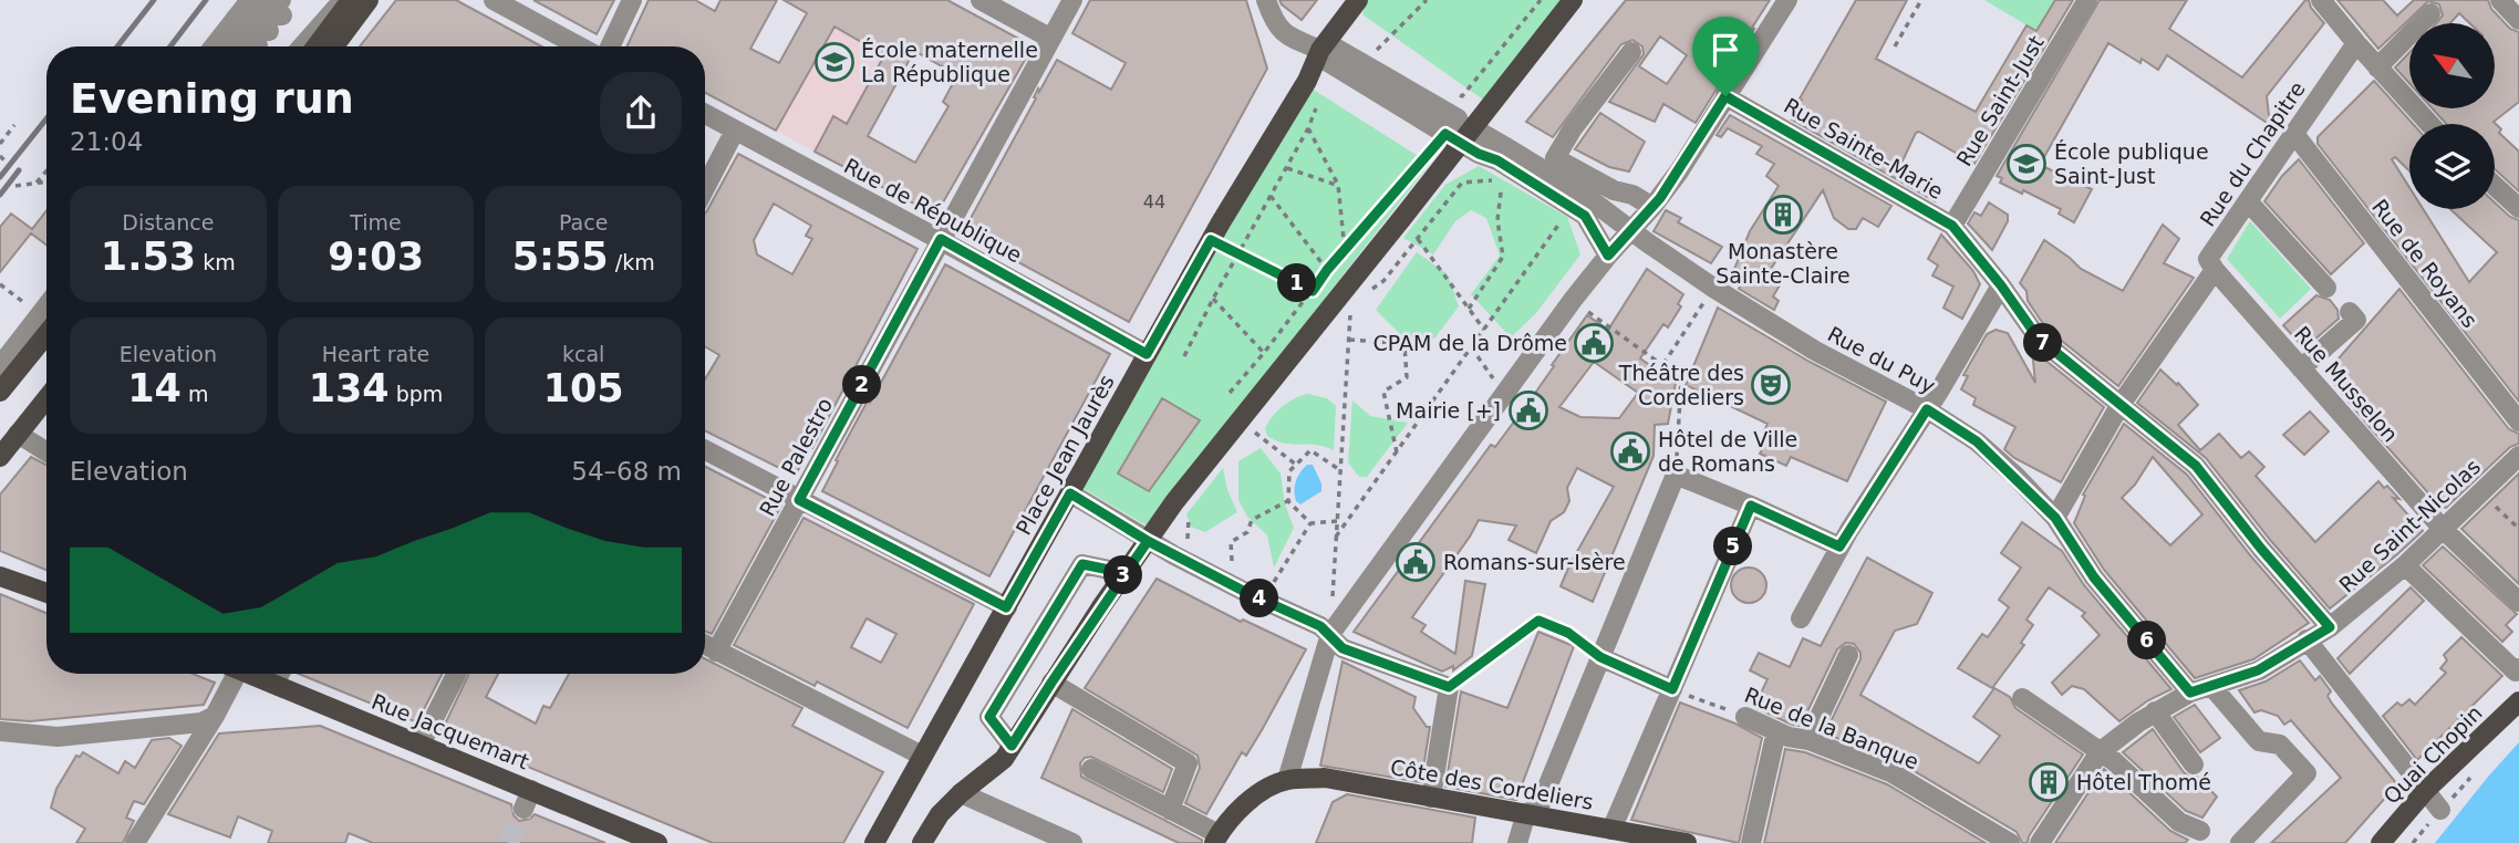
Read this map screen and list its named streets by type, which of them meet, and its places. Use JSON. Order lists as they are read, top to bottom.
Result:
{
  "streets": {
    "main road": [
      "Place Jean Jaurès",
      "Rue Jacquemart",
      "Quai Chopin",
      "Côte des Cordeliers"
    ],
    "street": [
      "Rue Saint-Just",
      "Rue Sainte-Marie",
      "Rue du Chapitre",
      "Rue de République",
      "Rue de Royans",
      "Rue du Puy",
      "Rue Musselon",
      "Rue Palestro",
      "Rue Saint-Nicolas",
      "Rue de la Banque"
    ]
  },
  "crossings": [
    ["Rue Saint-Just", "Rue Sainte-Marie"],
    ["Rue Sainte-Marie", "Rue du Chapitre"],
    ["Rue Sainte-Marie", "Rue Saint-Nicolas"],
    ["Rue du Chapitre", "Rue de Royans"],
    ["Rue du Chapitre", "Rue du Puy"],
    ["Rue du Chapitre", "Rue Musselon"],
    ["Rue de République", "Place Jean Jaurès"],
    ["Rue de République", "Rue Palestro"],
    ["Rue du Puy", "Rue Saint-Nicolas"],
    ["Rue Musselon", "Rue Saint-Nicolas"]
  ],
  "places": {
    "school or university": ["École maternelle La République", "École publique Saint-Just"],
    "building": ["Monastère Sainte-Claire", "Hôtel Thomé"],
    "public building": [
      "CPAM de la Drôme",
      "Mairie [+]",
      "Hôtel de Ville de Romans",
      "Romans-sur-Isère"
    ],
    "theatre": ["Théâtre des Cordeliers"]
  },
  "house_numbers": ["44"],
  "north": "top left",
  "page": {
    "heading": ["Evening run", "21:04"],
    "stats": [
      ["Distance", "1.53 km"],
      ["Time", "9:03"],
      ["Pace", "5:55 /km"],
      ["Elevation", "14 m"],
      ["Heart rate", "134 bpm"],
      ["kcal", "105"]
    ],
    "pins": [
      "1",
      "7",
      "2",
      "5",
      "3",
      "4",
      "6"
    ],
    "chart": ["Elevation", "54–68 m"]
  }
}
